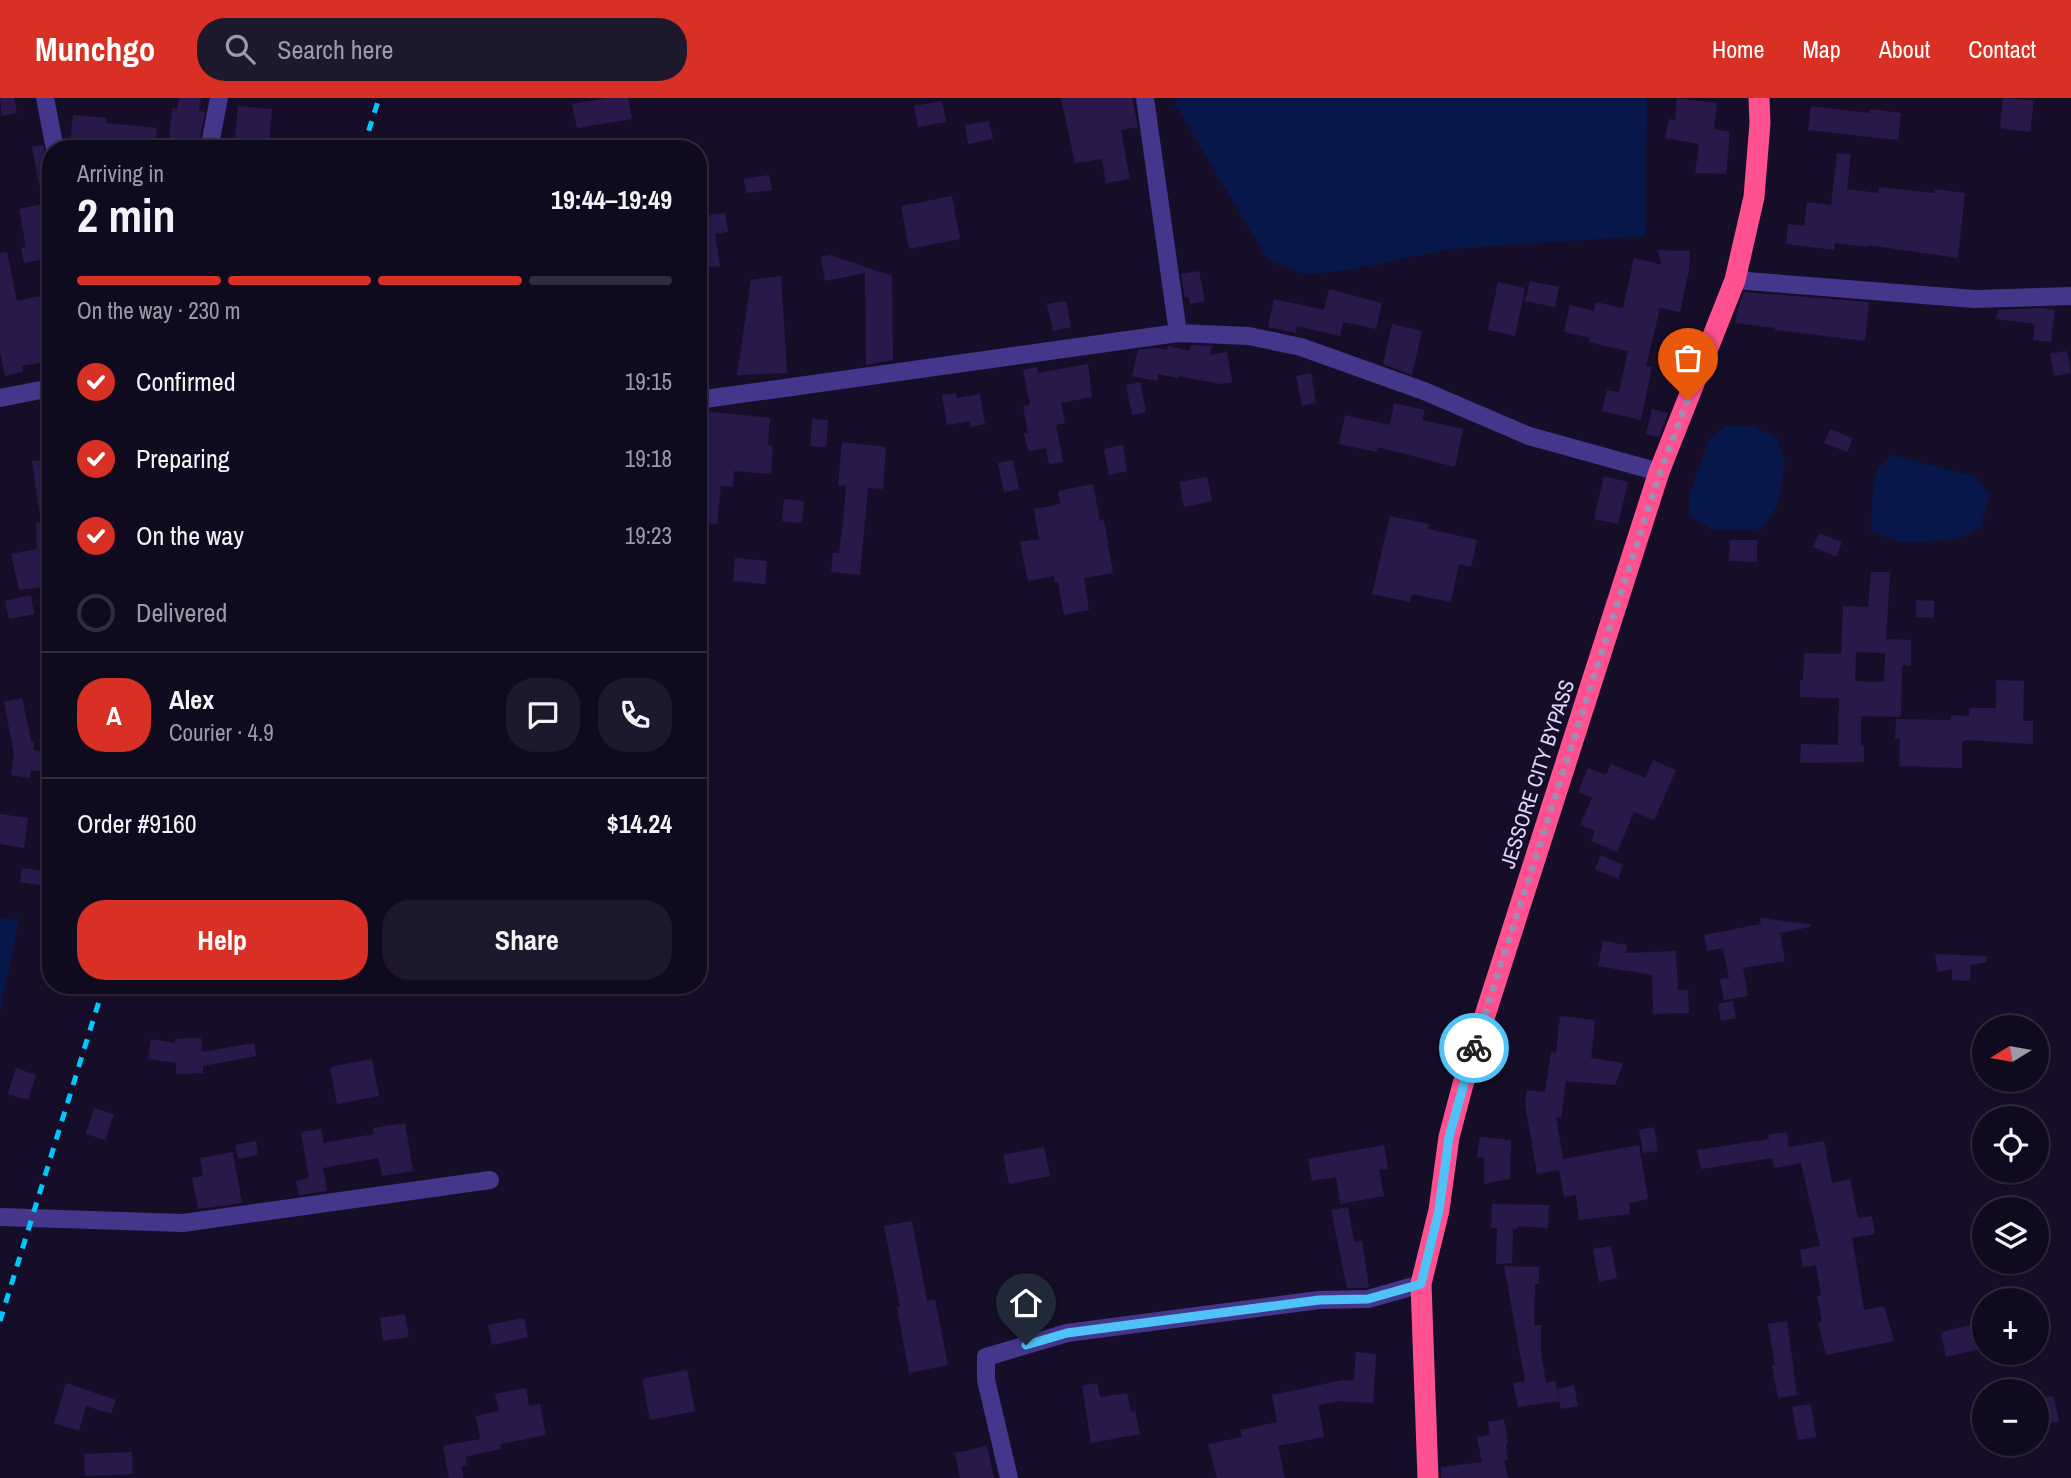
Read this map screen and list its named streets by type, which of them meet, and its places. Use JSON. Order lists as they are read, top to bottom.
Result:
{
  "streets": {
    "highway": ["JESSORE CITY BYPASS"]
  },
  "north": "left",
  "page": {
    "header": "Munchgo",
    "search": "Search here",
    "nav": [
      "Home",
      "Map",
      "About",
      "Contact"
    ],
    "heading": ["2 min", "Arriving in", "19:44–19:49"],
    "panel": [
      "Alex",
      "Courier · 4.9",
      "Order #9160",
      "$14.24"
    ],
    "bar": "On the way · 230 m",
    "list": [
      ["Confirmed", "19:15"],
      ["Preparing", "19:18"],
      ["On the way", "19:23"],
      "Delivered"
    ],
    "round": "A",
    "buttons": ["Help", "Share"],
    "map_buttons": ["+", "−"]
  }
}
